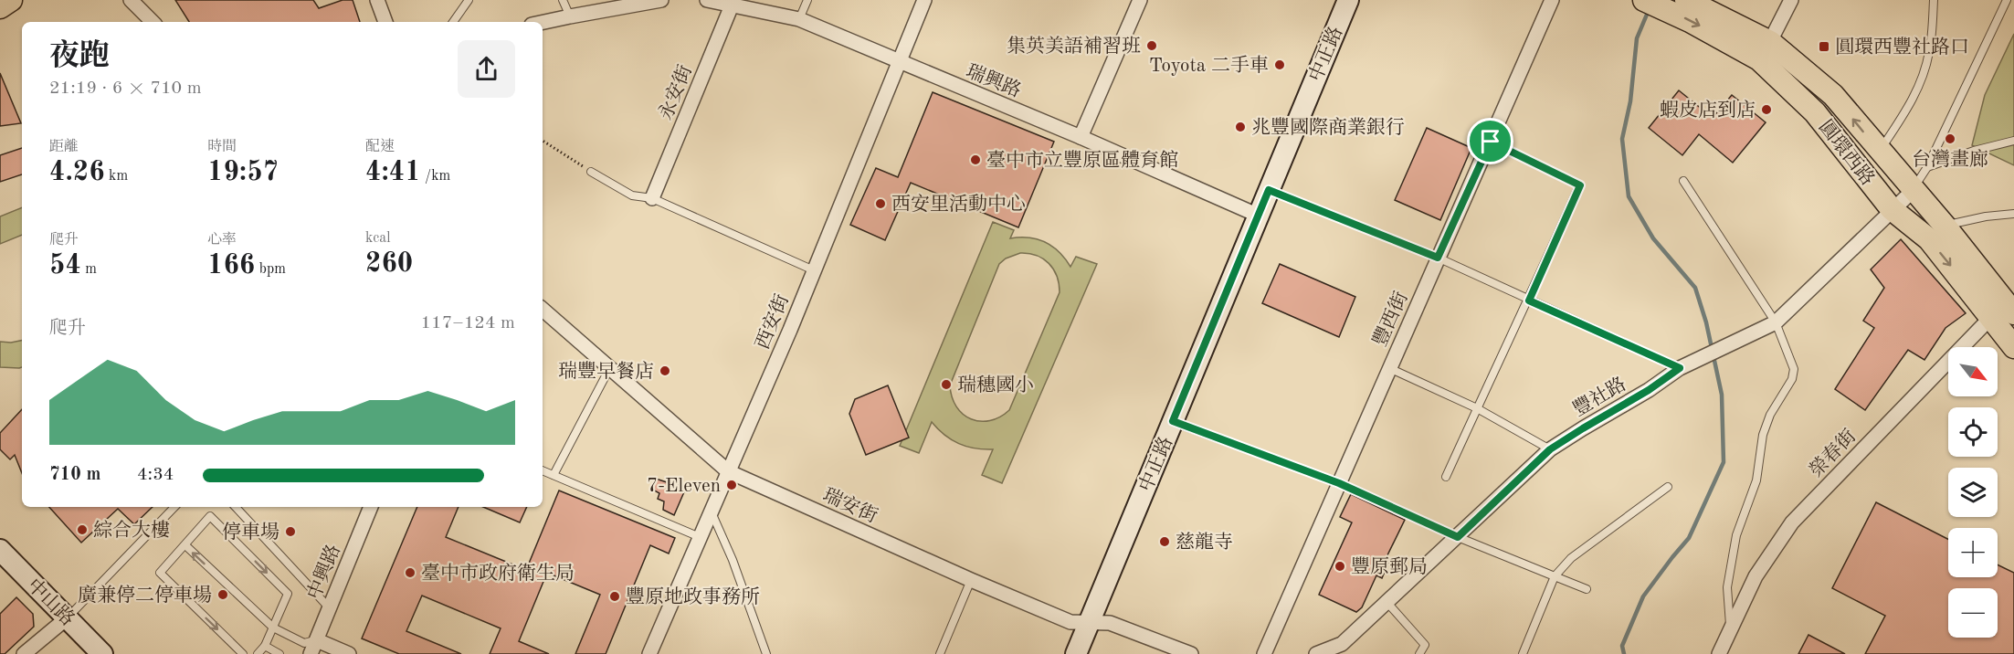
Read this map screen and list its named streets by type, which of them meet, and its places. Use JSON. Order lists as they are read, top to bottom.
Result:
{
  "streets": {
    "main road": ["圓環西路"],
    "street": [
      "中正路",
      "瑞興路",
      "永安街",
      "豐西街",
      "西安街",
      "豐社路",
      "榮春街",
      "瑞安街",
      "中興路",
      "中山路"
    ]
  },
  "crossings": [
    ["中正路", "瑞興路"],
    ["中正路", "瑞安街"],
    ["瑞興路", "永安街"],
    ["瑞興路", "西安街"],
    ["圓環西路", "豐社路"],
    ["圓環西路", "榮春街"],
    ["西安街", "瑞安街"]
  ],
  "places": {
    "other": [
      "集英美語補習班",
      "Toyota 二手車",
      "蝦皮店到店",
      "兆豐國際商業銀行",
      "台灣畫廊",
      "臺中市立豐原區體育館",
      "西安里活動中心",
      "瑞豐早餐店",
      "瑞穗國小",
      "7-Eleven",
      "綜合大樓",
      "停車場",
      "慈龍寺",
      "豐原郵局",
      "臺中市政府衛生局",
      "廣兼停二停車場",
      "豐原地政事務所"
    ],
    "transit": ["圓環西豐社路口"]
  },
  "north": "bottom right",
  "page": {
    "heading": ["夜跑", "21:19 · 6 × 710 m"],
    "stats": [
      ["距離", "4.26 km"],
      ["時間", "19:57"],
      ["配速", "4:41 /km"],
      ["爬升", "54 m"],
      ["心率", "166 bpm"],
      ["kcal", "260"]
    ],
    "chart": ["爬升", "117–124 m"],
    "map_buttons": ["+", "−"],
    "list": [
      {
        "name": "710 m",
        "note": "4:34"
      }
    ]
  }
}
